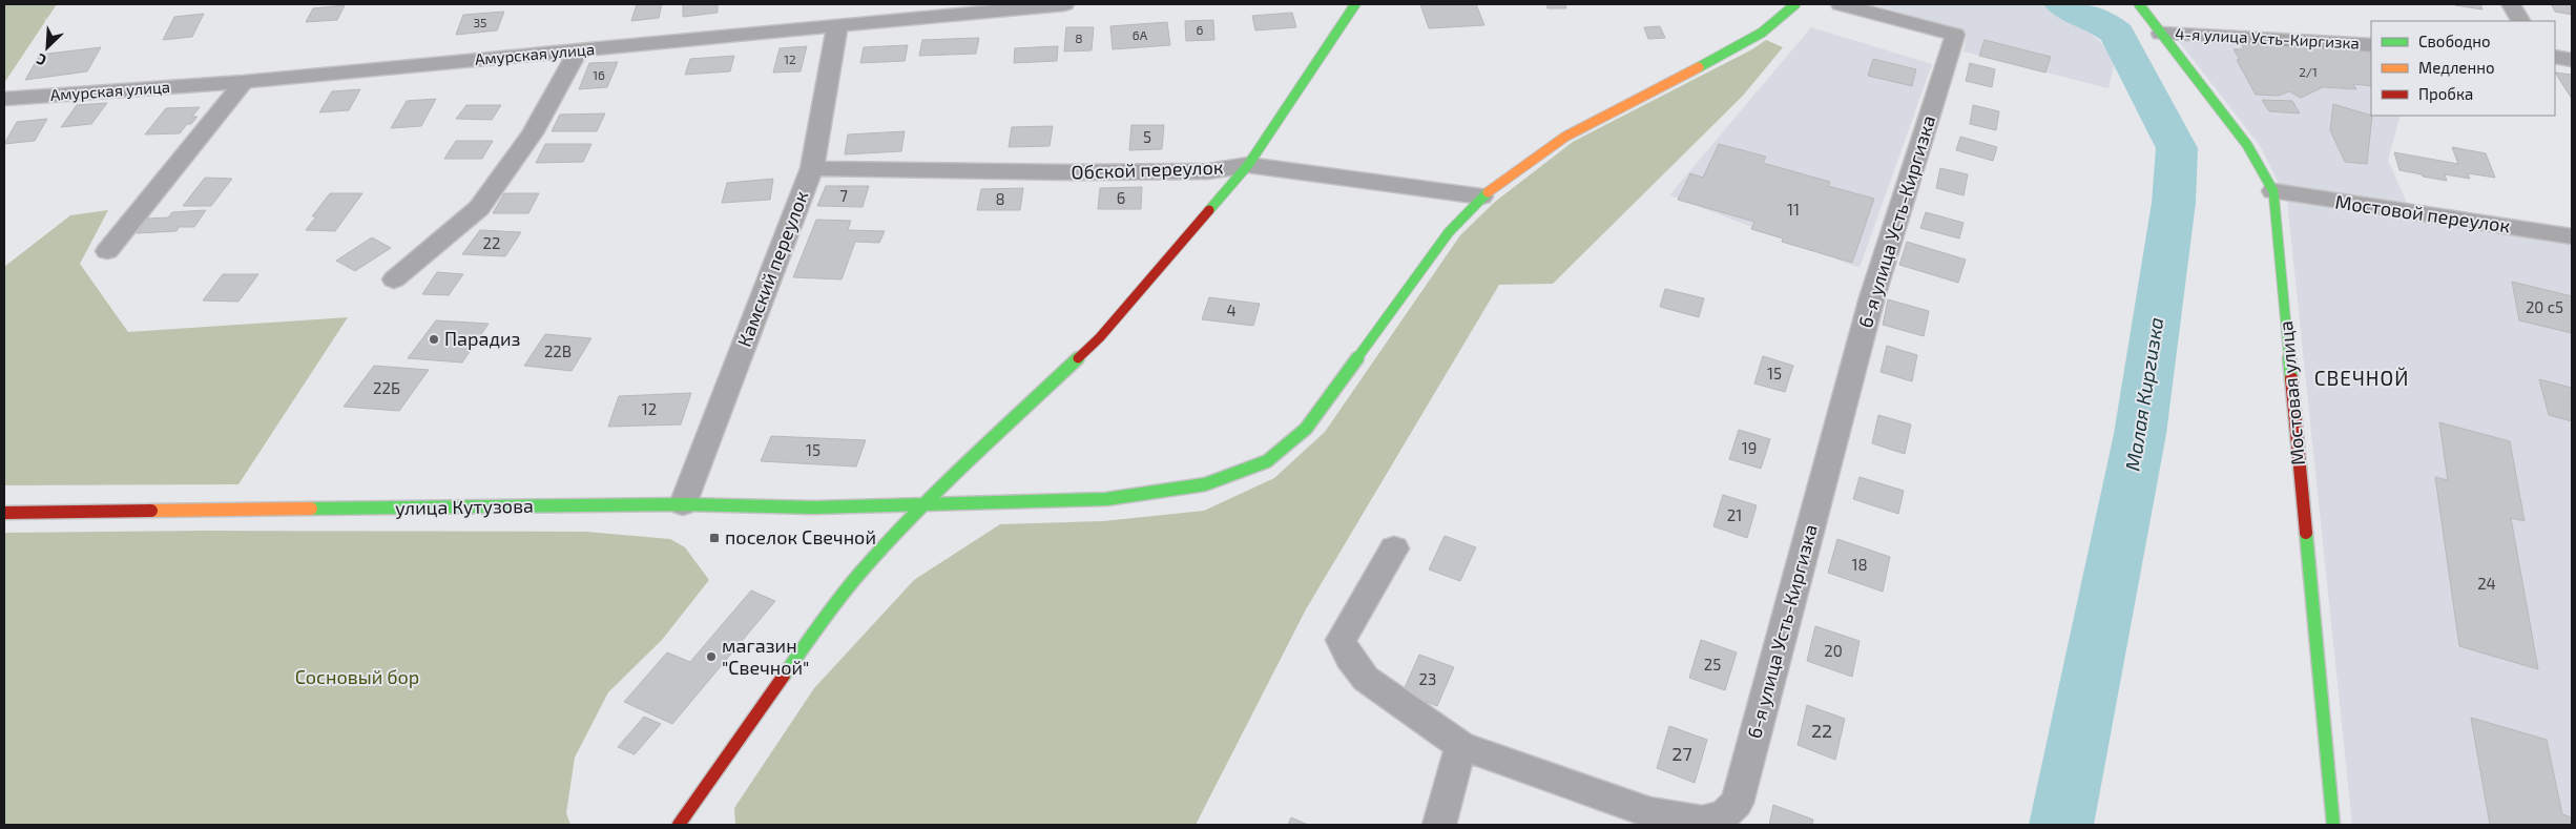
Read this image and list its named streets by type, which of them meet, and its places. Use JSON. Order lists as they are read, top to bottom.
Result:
{
  "streets": {
    "main road": ["Мостовая улица", "улица Кутузова"],
    "street": [
      "4-я улица Усть-Киргизка",
      "Амурская улица",
      "Обской переулок",
      "Мостовой переулок",
      "6-я улица Усть-Киргизка",
      "Камский переулок"
    ]
  },
  "crossings": [
    ["4-я улица Усть-Киргизка", "Мостовая улица"],
    ["Амурская улица", "Камский переулок"],
    ["Обской переулок", "Камский переулок"],
    ["Обской переулок", "улица Кутузова"],
    ["Мостовой переулок", "Мостовая улица"],
    ["Камский переулок", "улица Кутузова"]
  ],
  "districts": ["СВЕЧНОЙ"],
  "water": ["Малая Киргизка"],
  "parks": ["Сосновый бор"],
  "places": {
    "other": ["Парадиз", "магазин \"Свечной\""],
    "transit": ["поселок Свечной"]
  },
  "house_numbers": [
    "35",
    "6",
    "6А",
    "8",
    "12",
    "2/1",
    "16",
    "5",
    "7",
    "6",
    "8",
    "11",
    "22",
    "20 с5",
    "4",
    "22В",
    "15",
    "22Б",
    "12",
    "19",
    "15",
    "21",
    "18",
    "24",
    "20",
    "25",
    "23",
    "22",
    "27"
  ],
  "legend": ["Свободно", "Медленно", "Пробка"],
  "north": "bottom left"
}
